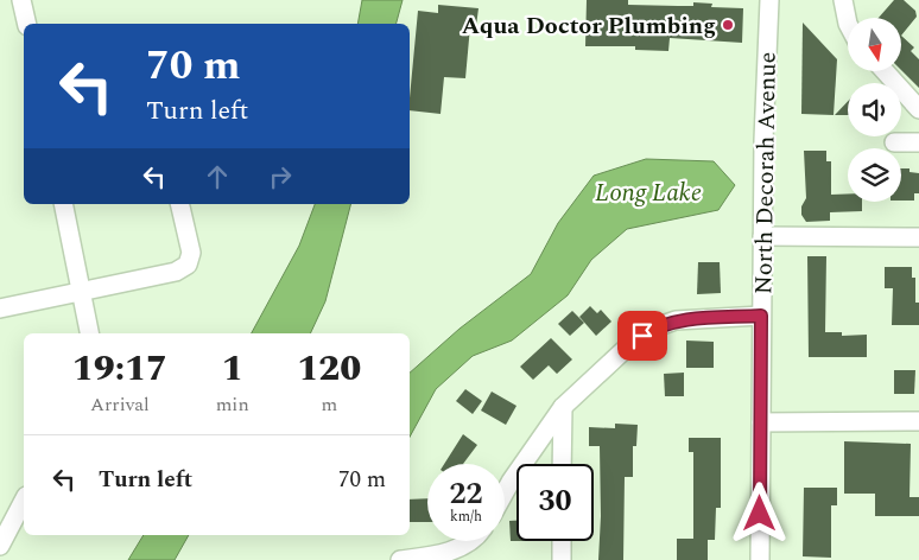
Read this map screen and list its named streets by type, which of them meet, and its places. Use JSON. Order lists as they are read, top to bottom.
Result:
{
  "streets": {
    "street": ["North Decorah Avenue"]
  },
  "water": ["Long Lake"],
  "places": ["Aqua Doctor Plumbing"],
  "north": "bottom",
  "page": {
    "turn": ["70 m", "Turn left"],
    "eta": [
      "19:17",
      "Arrival",
      "1",
      "min",
      "120",
      "m"
    ],
    "list": [
      {
        "name": "Turn left",
        "value": "70 m"
      }
    ],
    "speed": "22 km/h",
    "limit": "30"
  }
}
